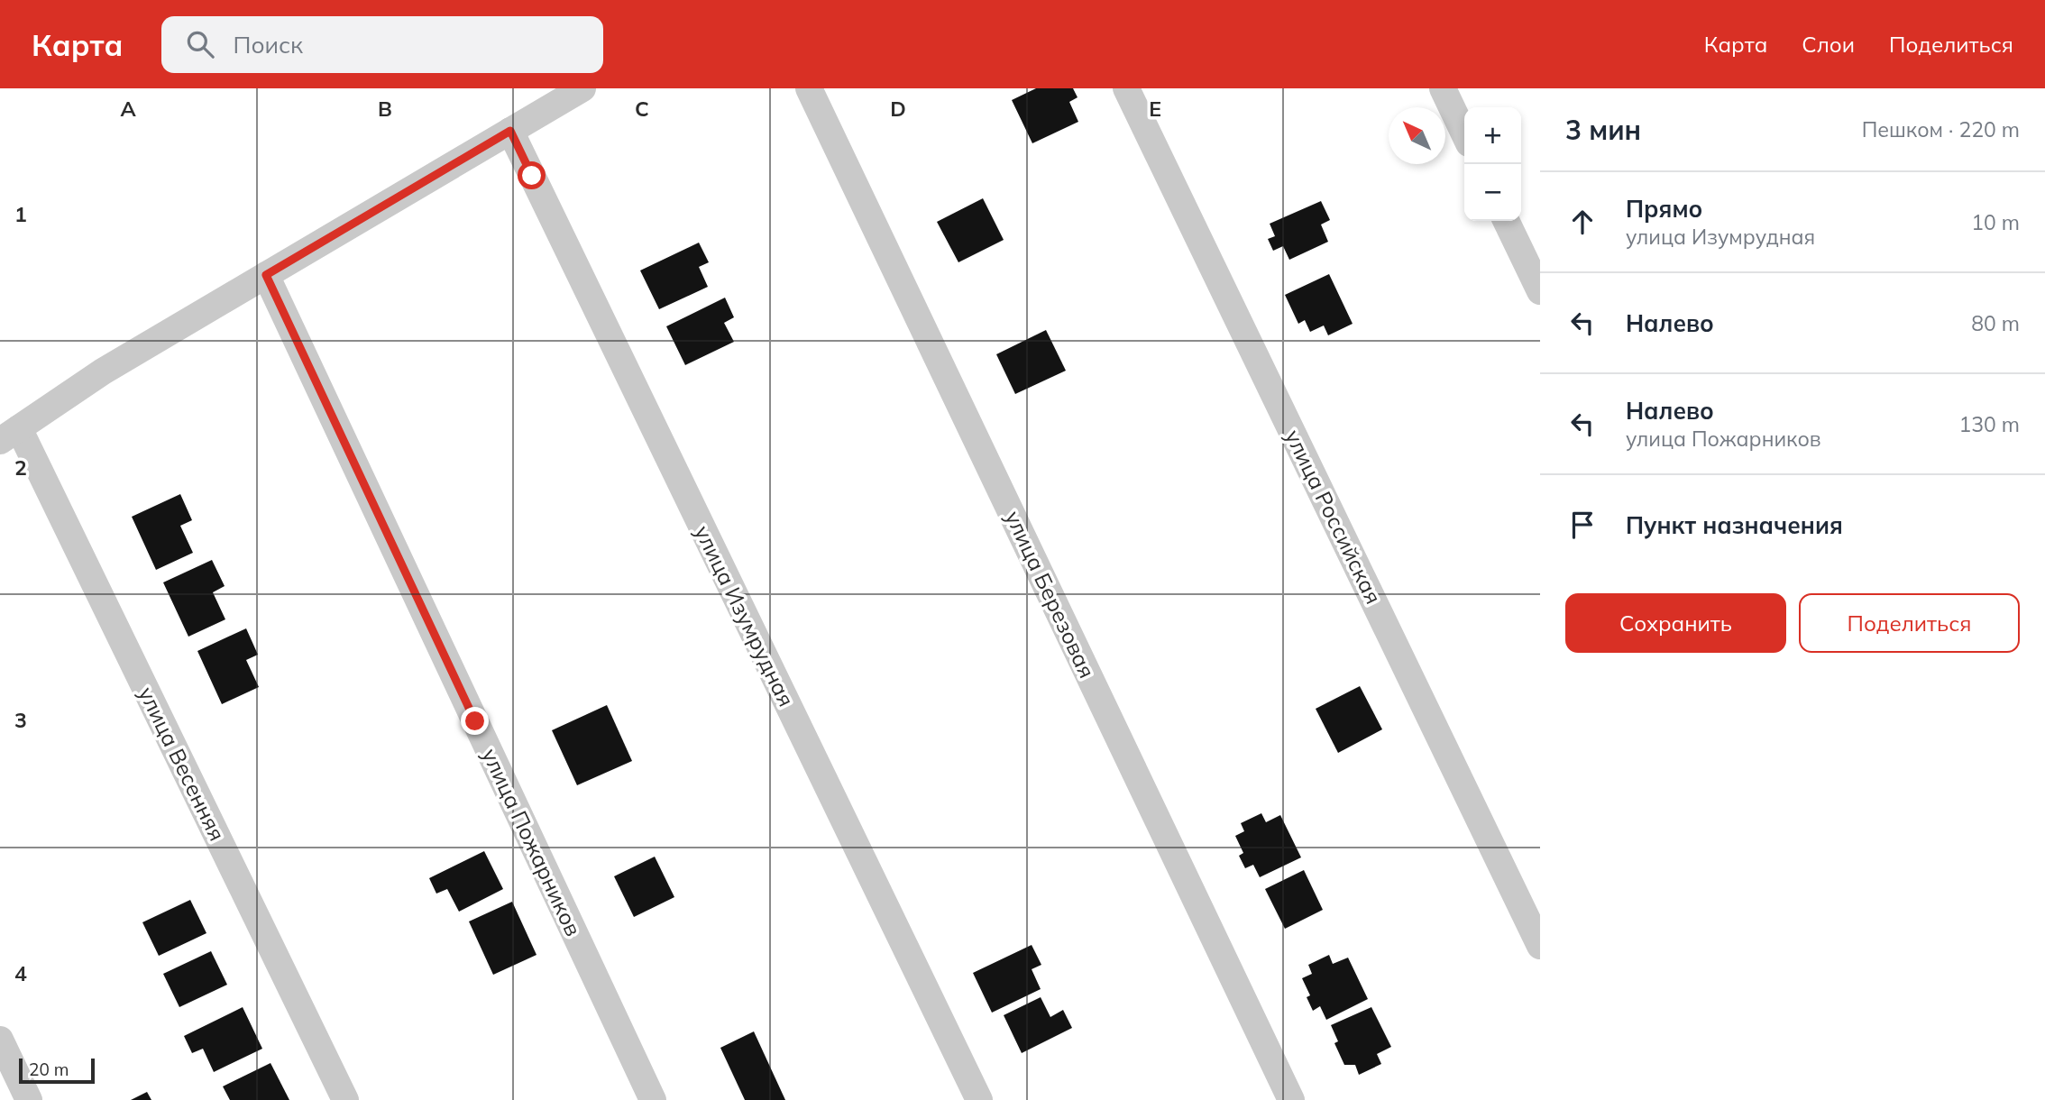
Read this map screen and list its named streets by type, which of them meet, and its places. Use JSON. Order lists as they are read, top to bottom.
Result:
{
  "streets": {
    "street": [
      "улица Российская",
      "улица Березовая",
      "улица Изумрудная",
      "улица Весенняя",
      "улица Пожарников"
    ]
  },
  "scale_bar": "20 m",
  "north": "top left",
  "page": {
    "header": "Карта",
    "search": "Поиск",
    "nav": ["Карта", "Слои", "Поделиться"],
    "heading": ["3 мин", "Пешком · 220 m"],
    "map_buttons": ["+", "−"],
    "list": [
      ["Прямо", "улица Изумрудная", "10 m"],
      ["Налево", "80 m"],
      ["Налево", "улица Пожарников", "130 m"],
      "Пункт назначения"
    ],
    "buttons": ["Сохранить", "Поделиться"],
    "scale": "20 m"
  },
  "grid": {
    "columns": [
      "A",
      "B",
      "C",
      "D",
      "E"
    ],
    "rows": [
      "1",
      "2",
      "3",
      "4"
    ]
  }
}
